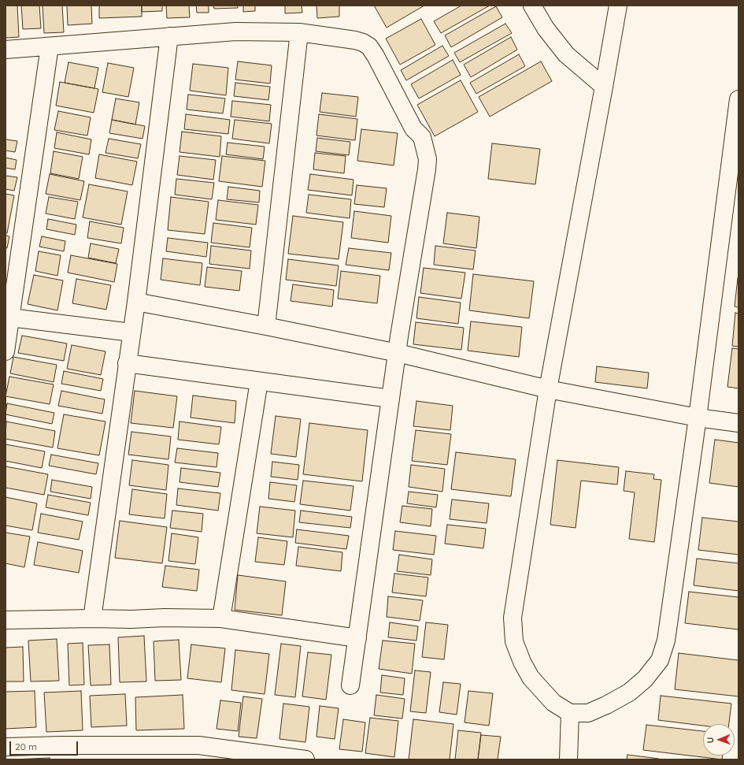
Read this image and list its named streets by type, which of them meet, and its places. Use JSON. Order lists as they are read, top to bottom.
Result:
{
  "scale_bar": "20 m",
  "north": "left"
}
